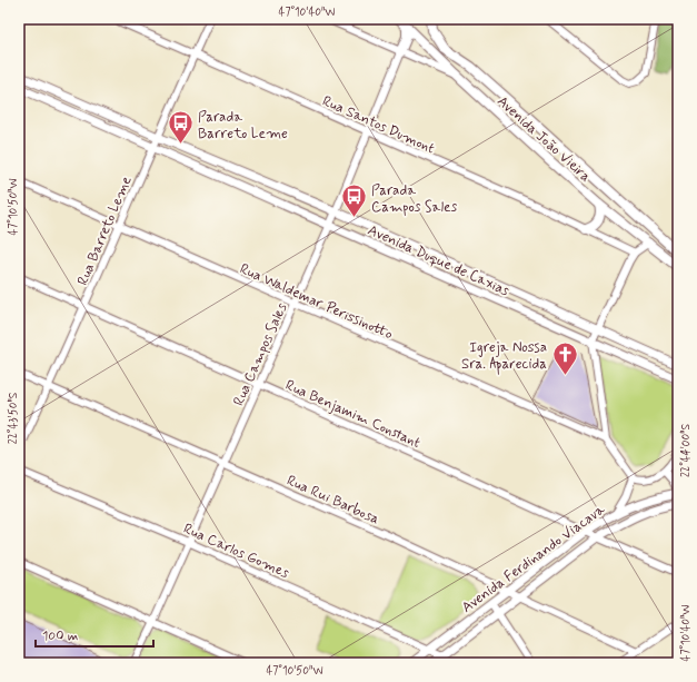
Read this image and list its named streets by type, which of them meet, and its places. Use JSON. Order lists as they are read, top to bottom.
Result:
{
  "streets": {
    "main road": ["Avenida João Vieira"],
    "street": [
      "Rua Santos Dumont",
      "Rua Barreto Leme",
      "Avenida Duque de Caxias",
      "Rua Waldemar Perissinotto",
      "Rua Campos Sales",
      "Rua Benjamim Constant",
      "Rua Rui Barbosa",
      "Rua Carlos Gomes",
      "Avenida Ferdinando Viacava"
    ]
  },
  "crossings": [
    ["Rua Santos Dumont", "Rua Barreto Leme"],
    ["Rua Santos Dumont", "Rua Campos Sales"],
    ["Rua Barreto Leme", "Avenida Duque de Caxias"],
    ["Rua Barreto Leme", "Rua Waldemar Perissinotto"],
    ["Rua Barreto Leme", "Rua Benjamim Constant"],
    ["Rua Barreto Leme", "Rua Rui Barbosa"],
    ["Avenida Duque de Caxias", "Rua Campos Sales"],
    ["Rua Waldemar Perissinotto", "Rua Campos Sales"],
    ["Rua Campos Sales", "Rua Benjamim Constant"],
    ["Rua Campos Sales", "Rua Rui Barbosa"],
    ["Rua Campos Sales", "Rua Carlos Gomes"],
    ["Rua Benjamim Constant", "Avenida Ferdinando Viacava"],
    ["Rua Rui Barbosa", "Avenida Ferdinando Viacava"],
    ["Rua Carlos Gomes", "Avenida Ferdinando Viacava"]
  ],
  "places": {
    "bus stop": ["Parada Barreto Leme", "Parada Campos Sales"],
    "church": ["Igreja Nossa Sra. Aparecida"]
  },
  "scale_bar": "100 m",
  "coordinates": [
    "47°10'40\"W",
    "47°10'50\"W",
    "22°43'50\"S",
    "22°44'00\"S"
  ]
}
